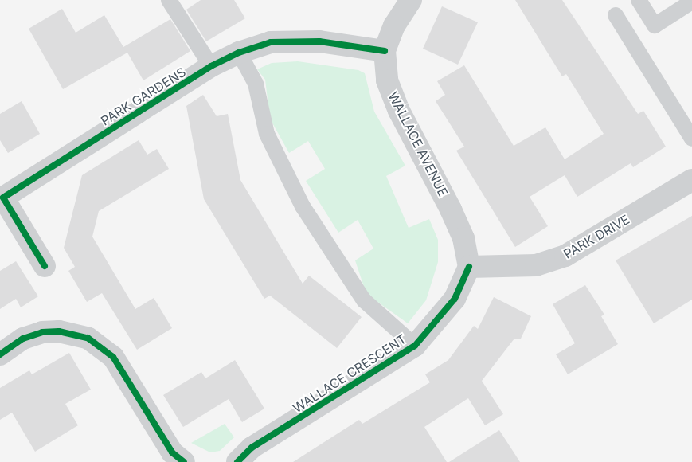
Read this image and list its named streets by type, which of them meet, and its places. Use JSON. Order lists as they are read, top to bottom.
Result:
{
  "streets": {
    "street": [
      "PARK GARDENS",
      "WALLACE AVENUE",
      "PARK DRIVE",
      "WALLACE CRESCENT"
    ]
  },
  "crossings": [
    ["PARK GARDENS", "WALLACE AVENUE"],
    ["PARK GARDENS", "WALLACE CRESCENT"],
    ["WALLACE AVENUE", "PARK DRIVE"],
    ["WALLACE AVENUE", "WALLACE CRESCENT"],
    ["PARK DRIVE", "WALLACE CRESCENT"]
  ]
}
